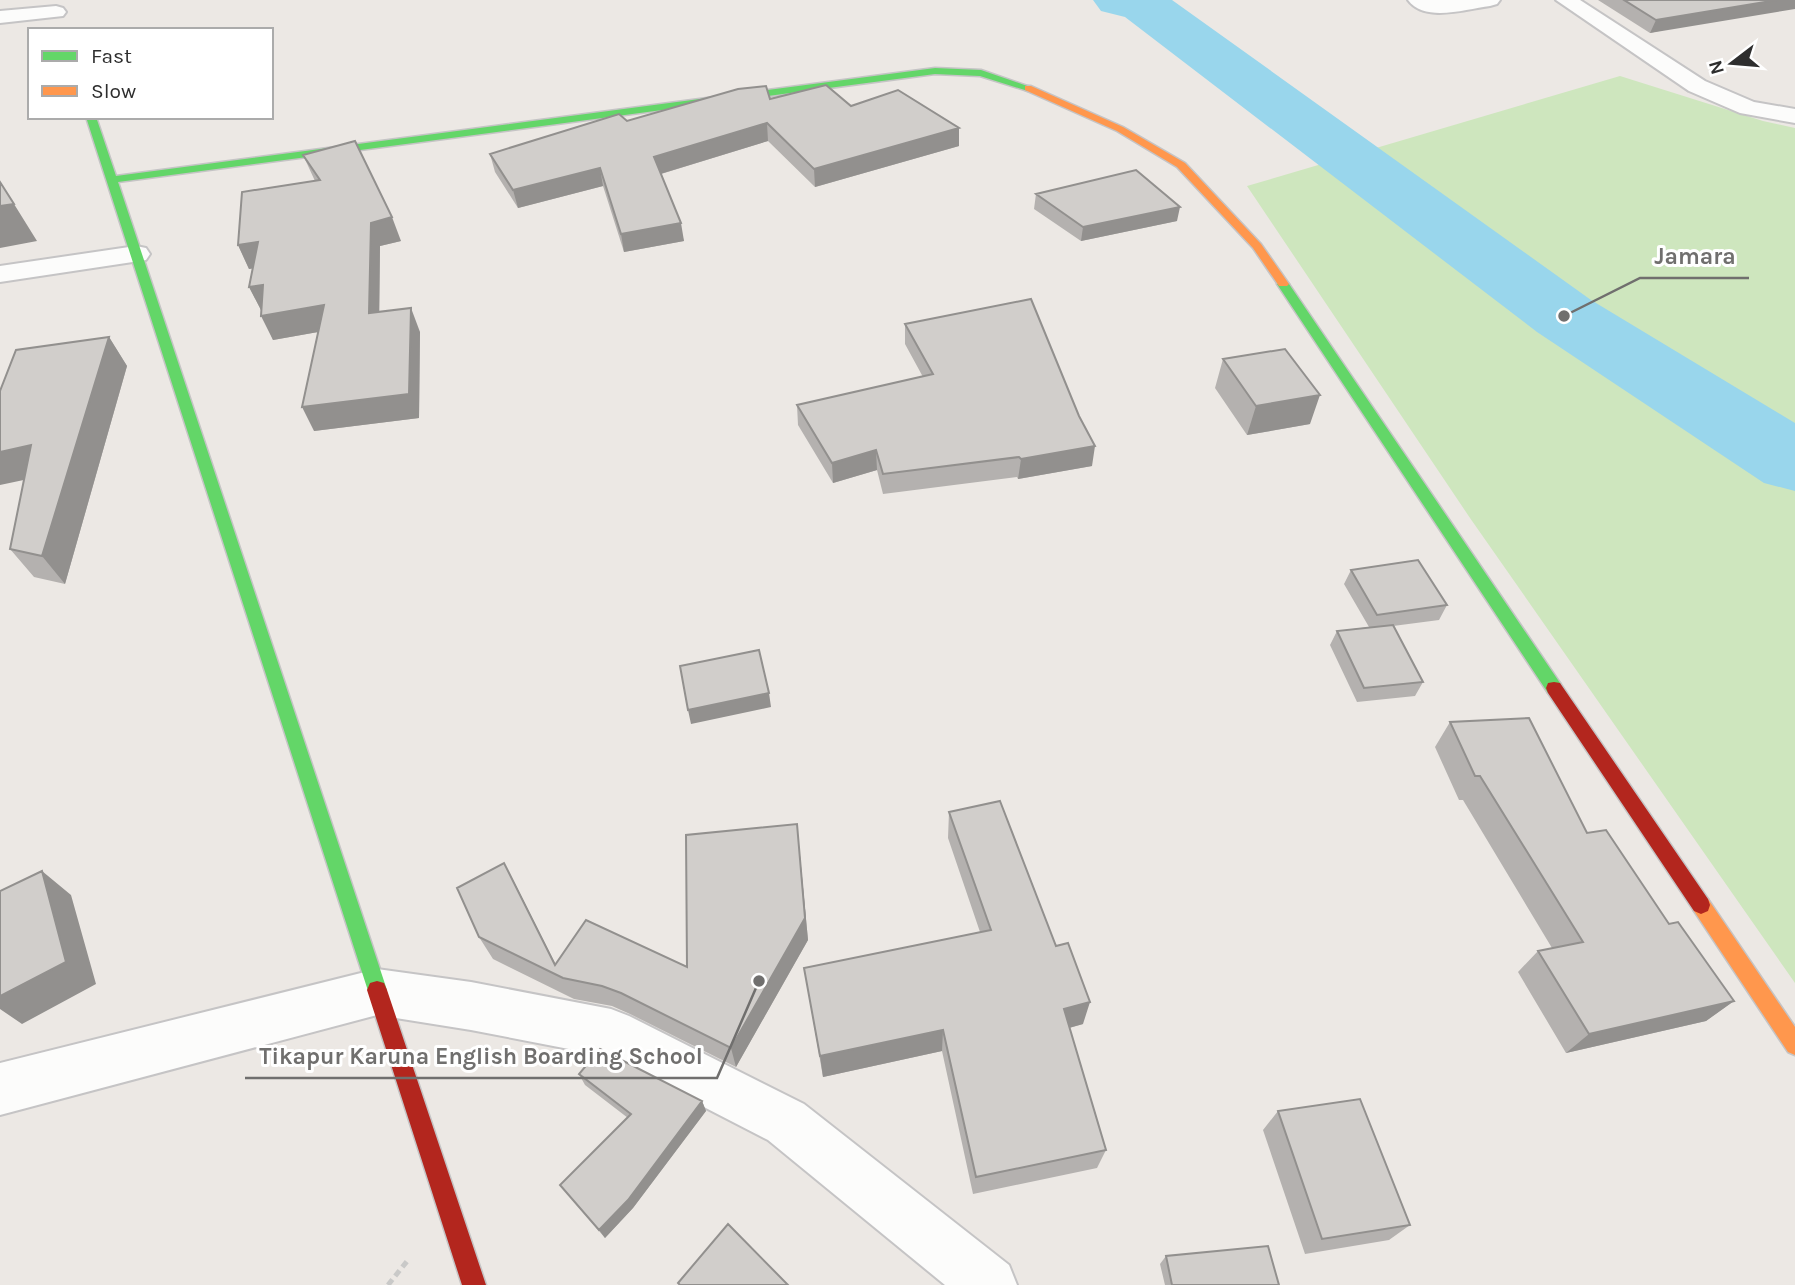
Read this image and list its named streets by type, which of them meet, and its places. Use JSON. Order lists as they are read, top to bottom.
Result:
{
  "places": ["Jamara", "Tikapur Karuna English Boarding School"],
  "legend": ["Fast", "Slow"],
  "north": "left"
}
